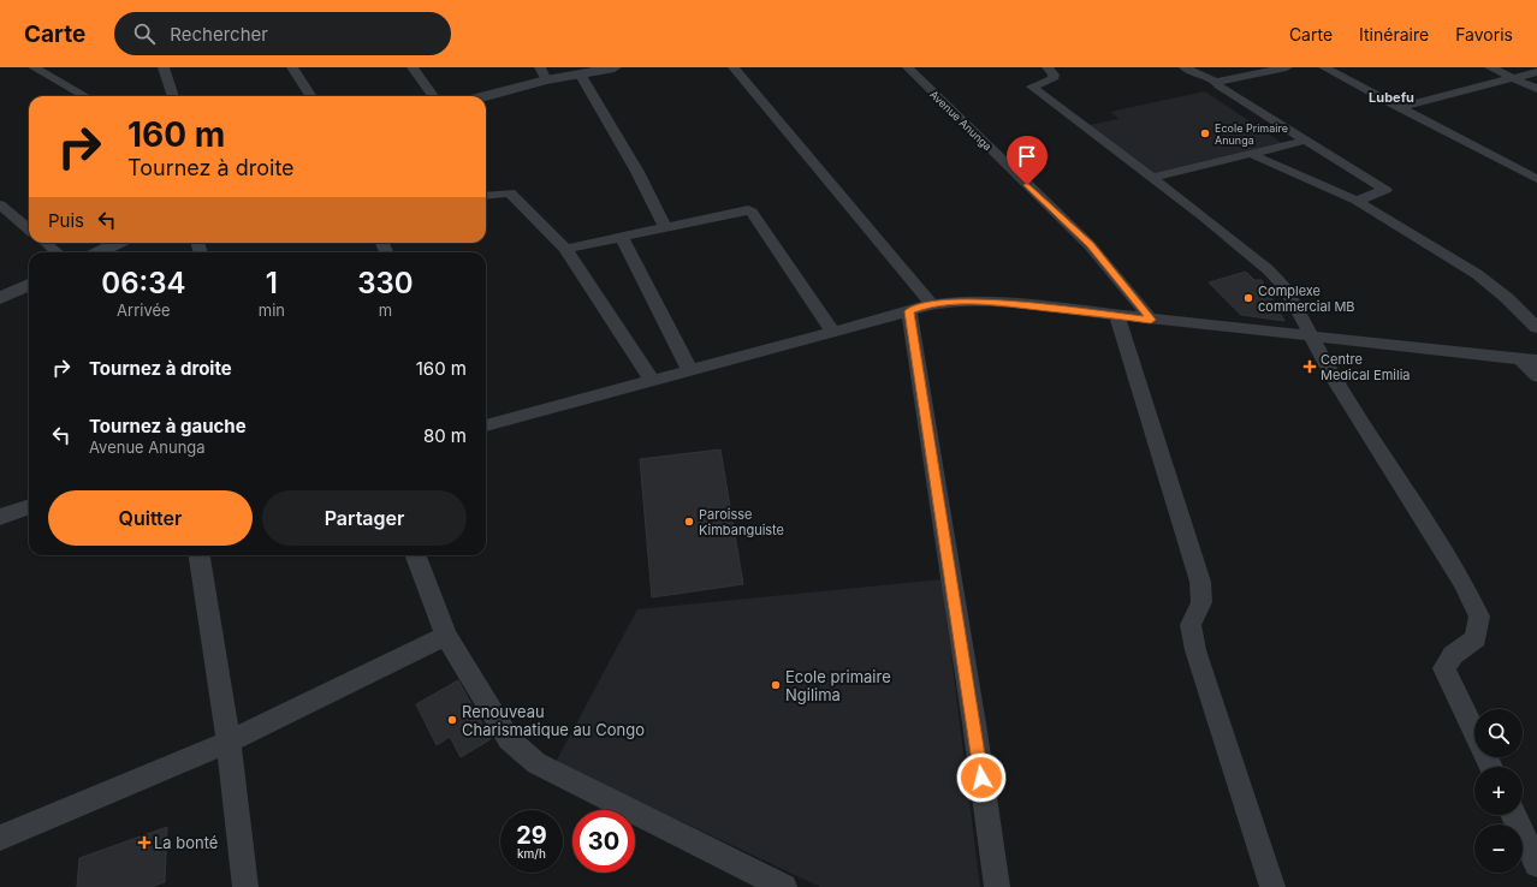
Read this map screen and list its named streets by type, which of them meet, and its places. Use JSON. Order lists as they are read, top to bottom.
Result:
{
  "streets": {
    "street": ["Avenue Anunga"]
  },
  "districts": ["Lubefu"],
  "places": {
    "other": [
      "Ecole Primaire Anunga",
      "Complexe commercial MB",
      "Paroisse Kimbanguiste",
      "Ecole primaire Ngilima",
      "Renouveau Charismatique au Congo"
    ],
    "health": ["Centre Medical Emilia", "La bonté"]
  },
  "page": {
    "header": "Carte",
    "search": "Rechercher",
    "nav": ["Carte", "Itinéraire", "Favoris"],
    "turn": ["160 m", "Tournez à droite"],
    "then": "Puis",
    "eta": [
      "06:34",
      "Arrivée",
      "1",
      "min",
      "330",
      "m"
    ],
    "list": [
      {
        "name": "Tournez à droite",
        "value": "160 m"
      },
      {
        "name": "Tournez à gauche",
        "note": "Avenue Anunga",
        "value": "80 m"
      }
    ],
    "buttons": ["Quitter", "Partager"],
    "map_buttons": ["+", "−"],
    "speed": "29 km/h",
    "limit": "30"
  }
}
